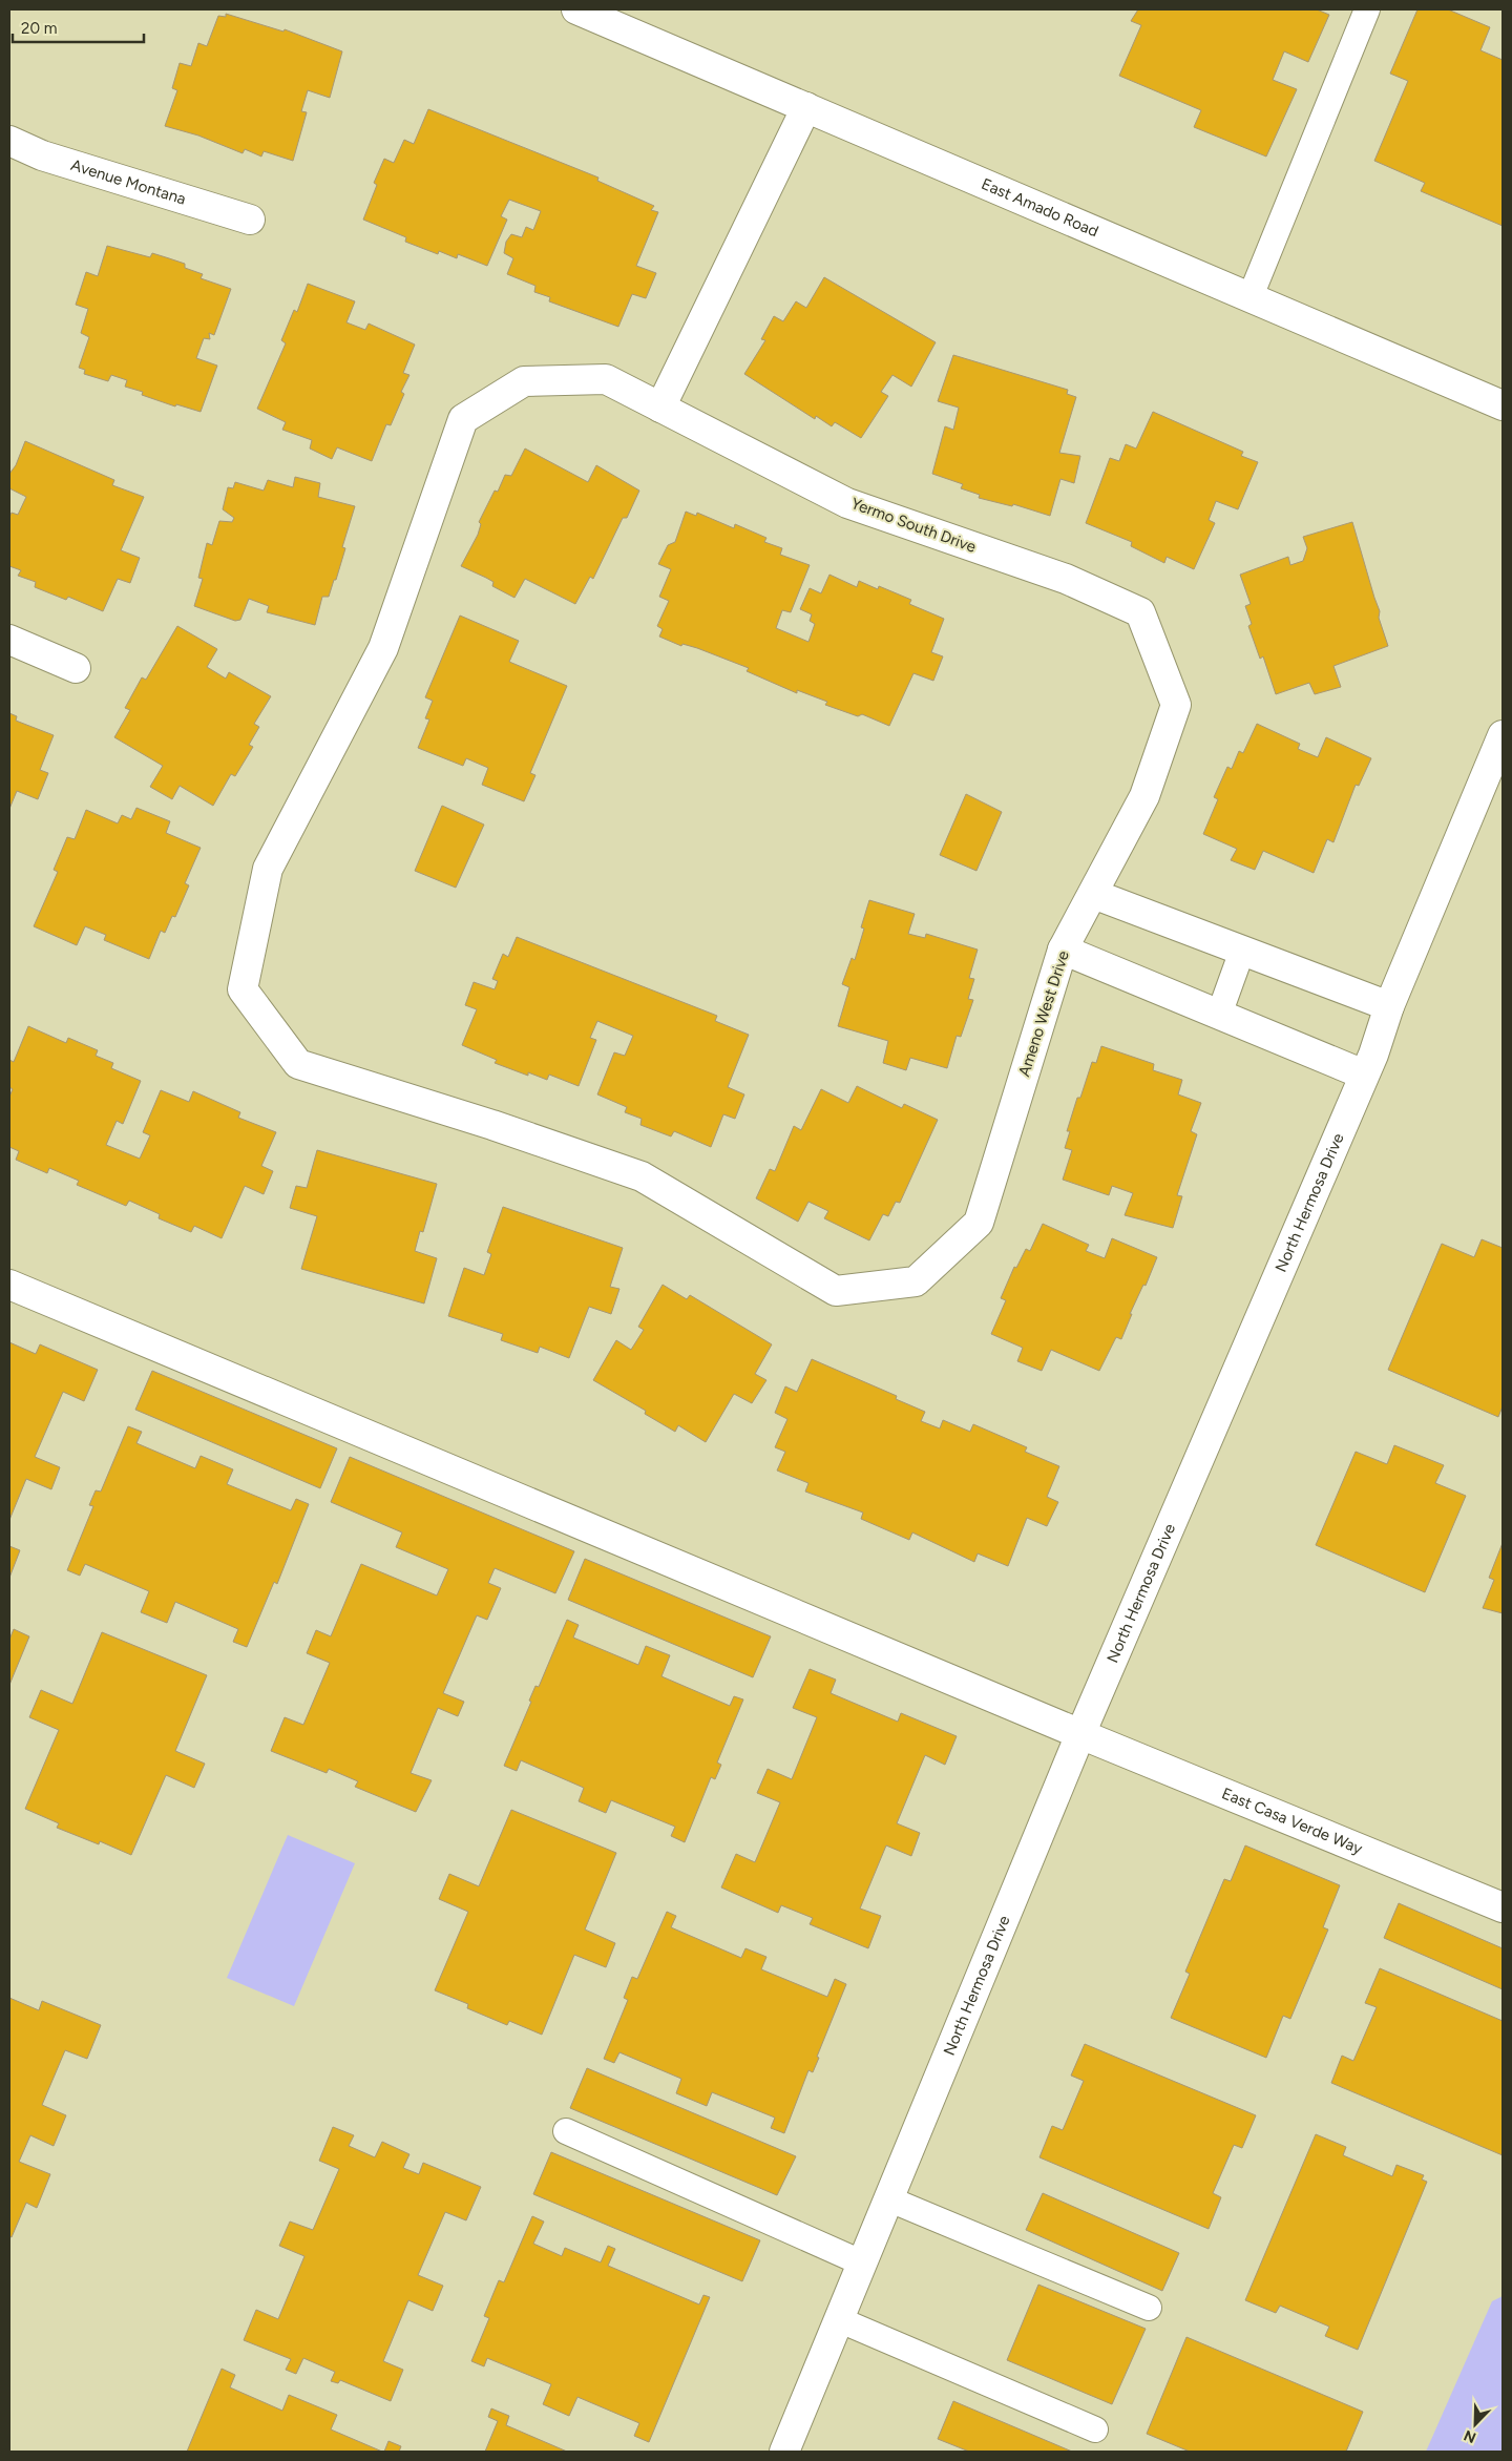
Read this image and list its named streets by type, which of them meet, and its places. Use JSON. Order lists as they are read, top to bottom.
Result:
{
  "streets": {
    "street": [
      "Avenue Montana",
      "East Amado Road",
      "Yermo South Drive",
      "Ameno West Drive",
      "North Hermosa Drive",
      "East Casa Verde Way"
    ]
  },
  "crossings": [
    ["Yermo South Drive", "Ameno West Drive"],
    ["North Hermosa Drive", "East Casa Verde Way"]
  ],
  "scale_bar": "20 m",
  "north": "bottom left"
}
